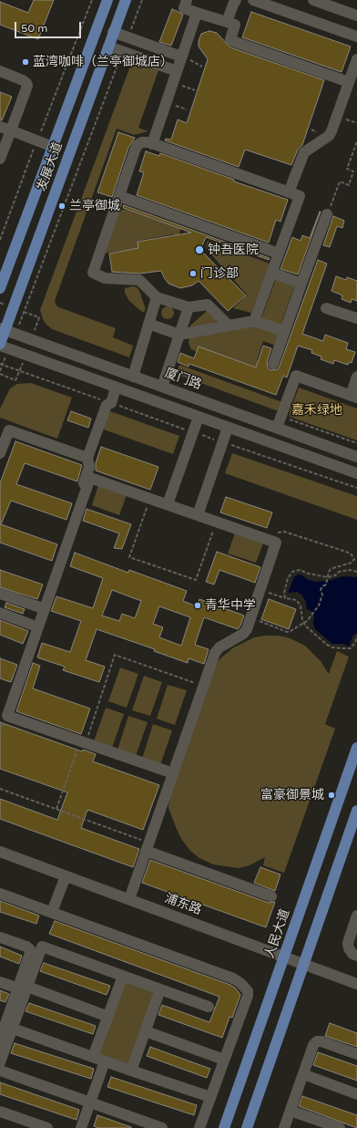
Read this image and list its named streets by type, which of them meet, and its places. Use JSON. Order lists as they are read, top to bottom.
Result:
{
  "streets": {
    "main road": ["发展大道", "人民大道"],
    "street": ["厦门路", "浦东路"]
  },
  "crossings": [
    ["发展大道", "厦门路"],
    ["浦东路", "人民大道"]
  ],
  "parks": ["嘉禾绿地"],
  "places": [
    "蓝湾咖啡（兰亭御城店）",
    "兰亭御城",
    "钟吾医院",
    "门诊部",
    "青华中学",
    "富豪御景城"
  ],
  "scale_bar": "50 m"
}
